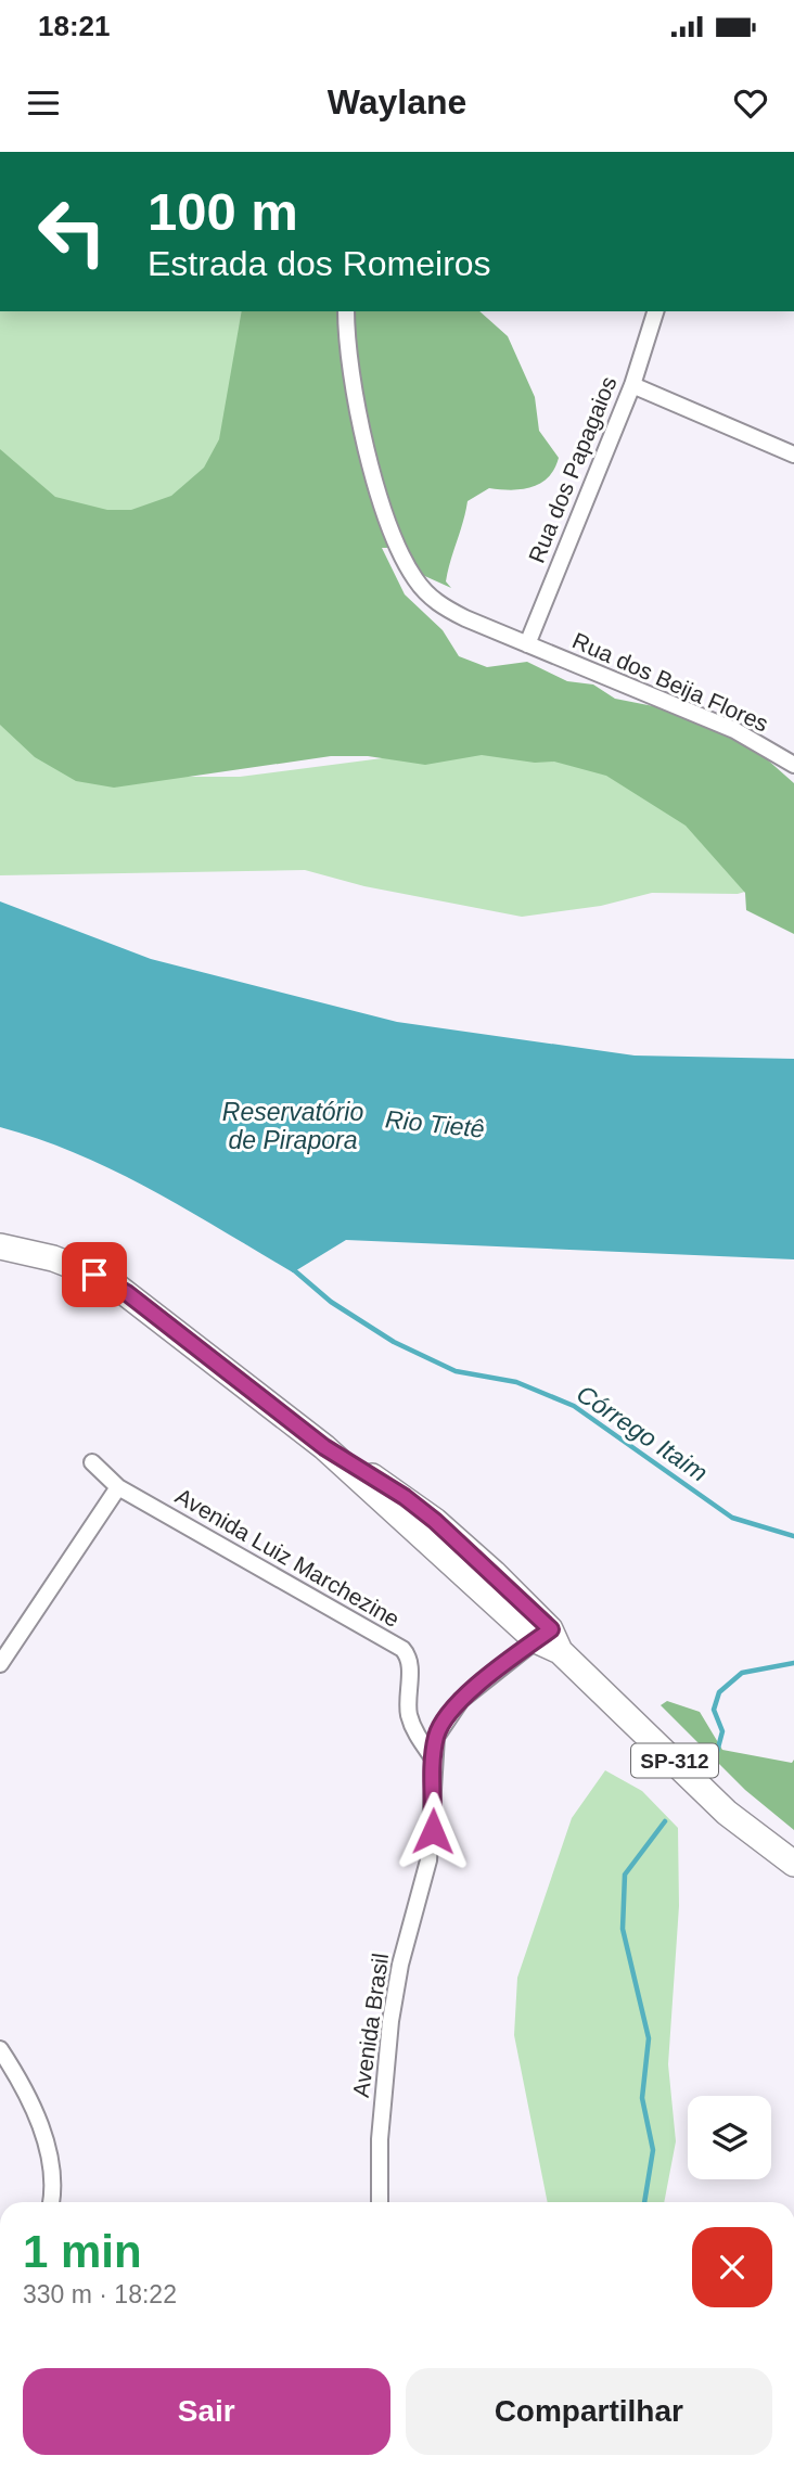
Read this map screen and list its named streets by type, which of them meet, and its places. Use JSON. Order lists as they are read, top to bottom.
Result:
{
  "streets": {
    "main road": ["SP-312"],
    "street": [
      "Rua dos Papagaios",
      "Rua dos Beija Flores",
      "Avenida Luiz Marchezine",
      "Avenida Brasil"
    ]
  },
  "crossings": [
    ["Rua dos Papagaios", "Rua dos Beija Flores"],
    ["Avenida Luiz Marchezine", "Avenida Brasil"],
    ["SP-312", "Avenida Brasil"]
  ],
  "water": ["Reservatório de Pirapora", "Rio Tietê", "Córrego Itaim"],
  "page": {
    "status": "18:21",
    "header": "Waylane",
    "turn": ["100 m", "Estrada dos Romeiros"],
    "heading": ["1 min", "330 m · 18:22"],
    "buttons": ["Sair", "Compartilhar"]
  }
}
